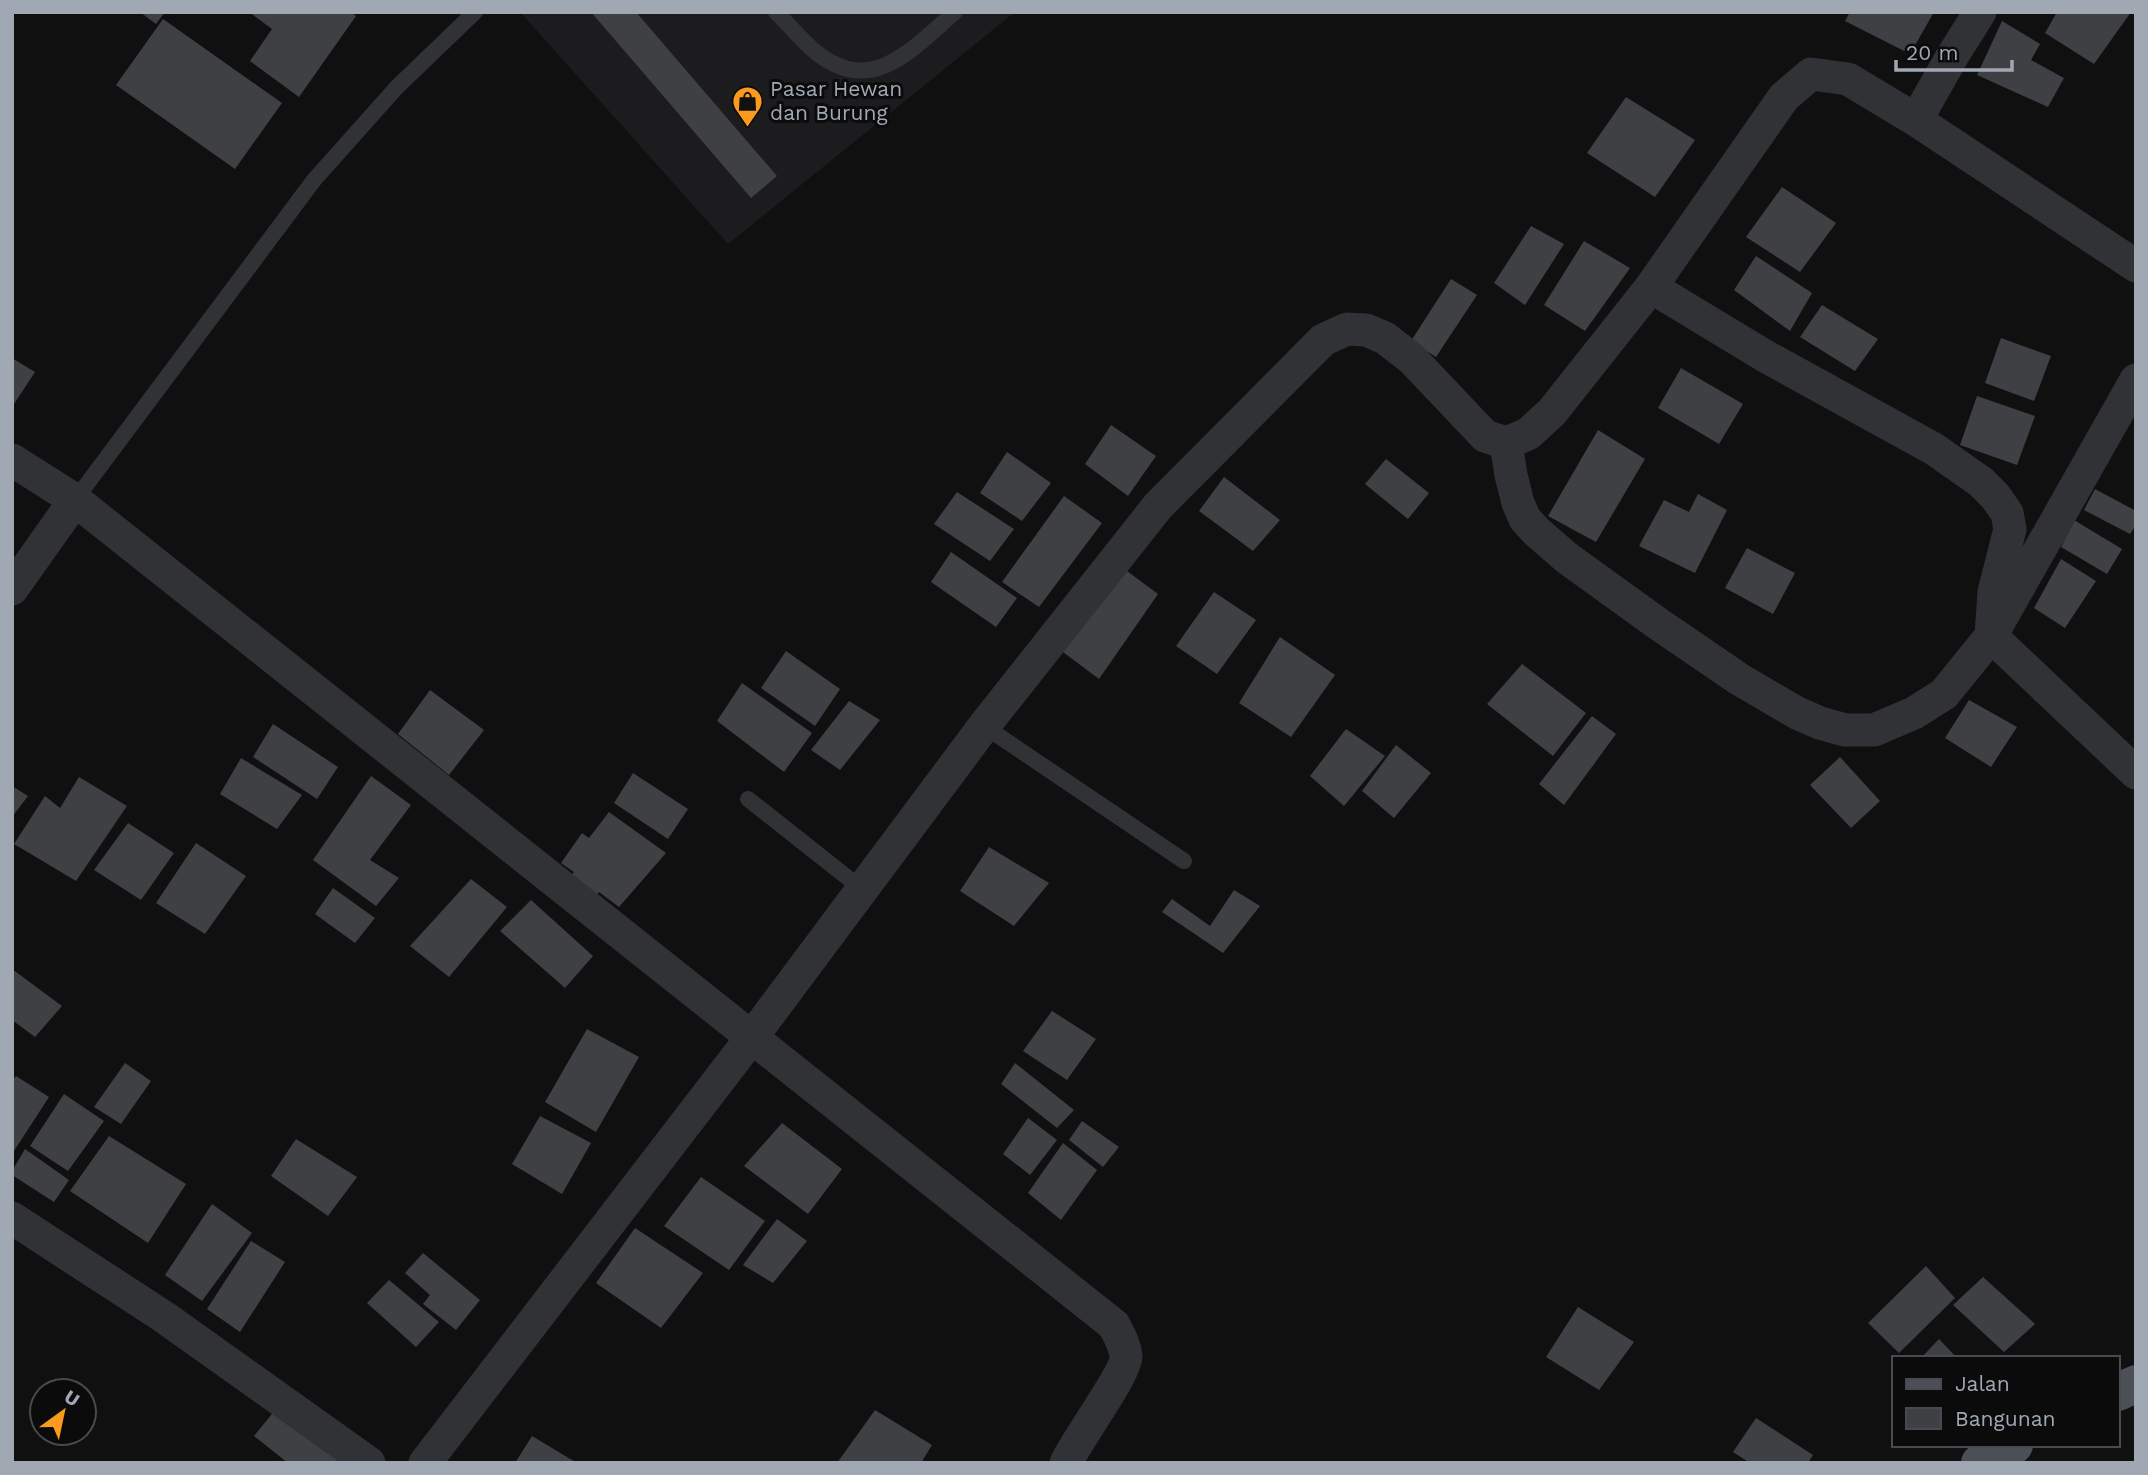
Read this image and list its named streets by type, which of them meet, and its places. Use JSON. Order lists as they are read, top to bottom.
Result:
{
  "places": {
    "shop": ["Pasar Hewan dan Burung"]
  },
  "legend": ["Jalan", "Bangunan"],
  "scale_bar": "20 m",
  "north": "top right"
}
